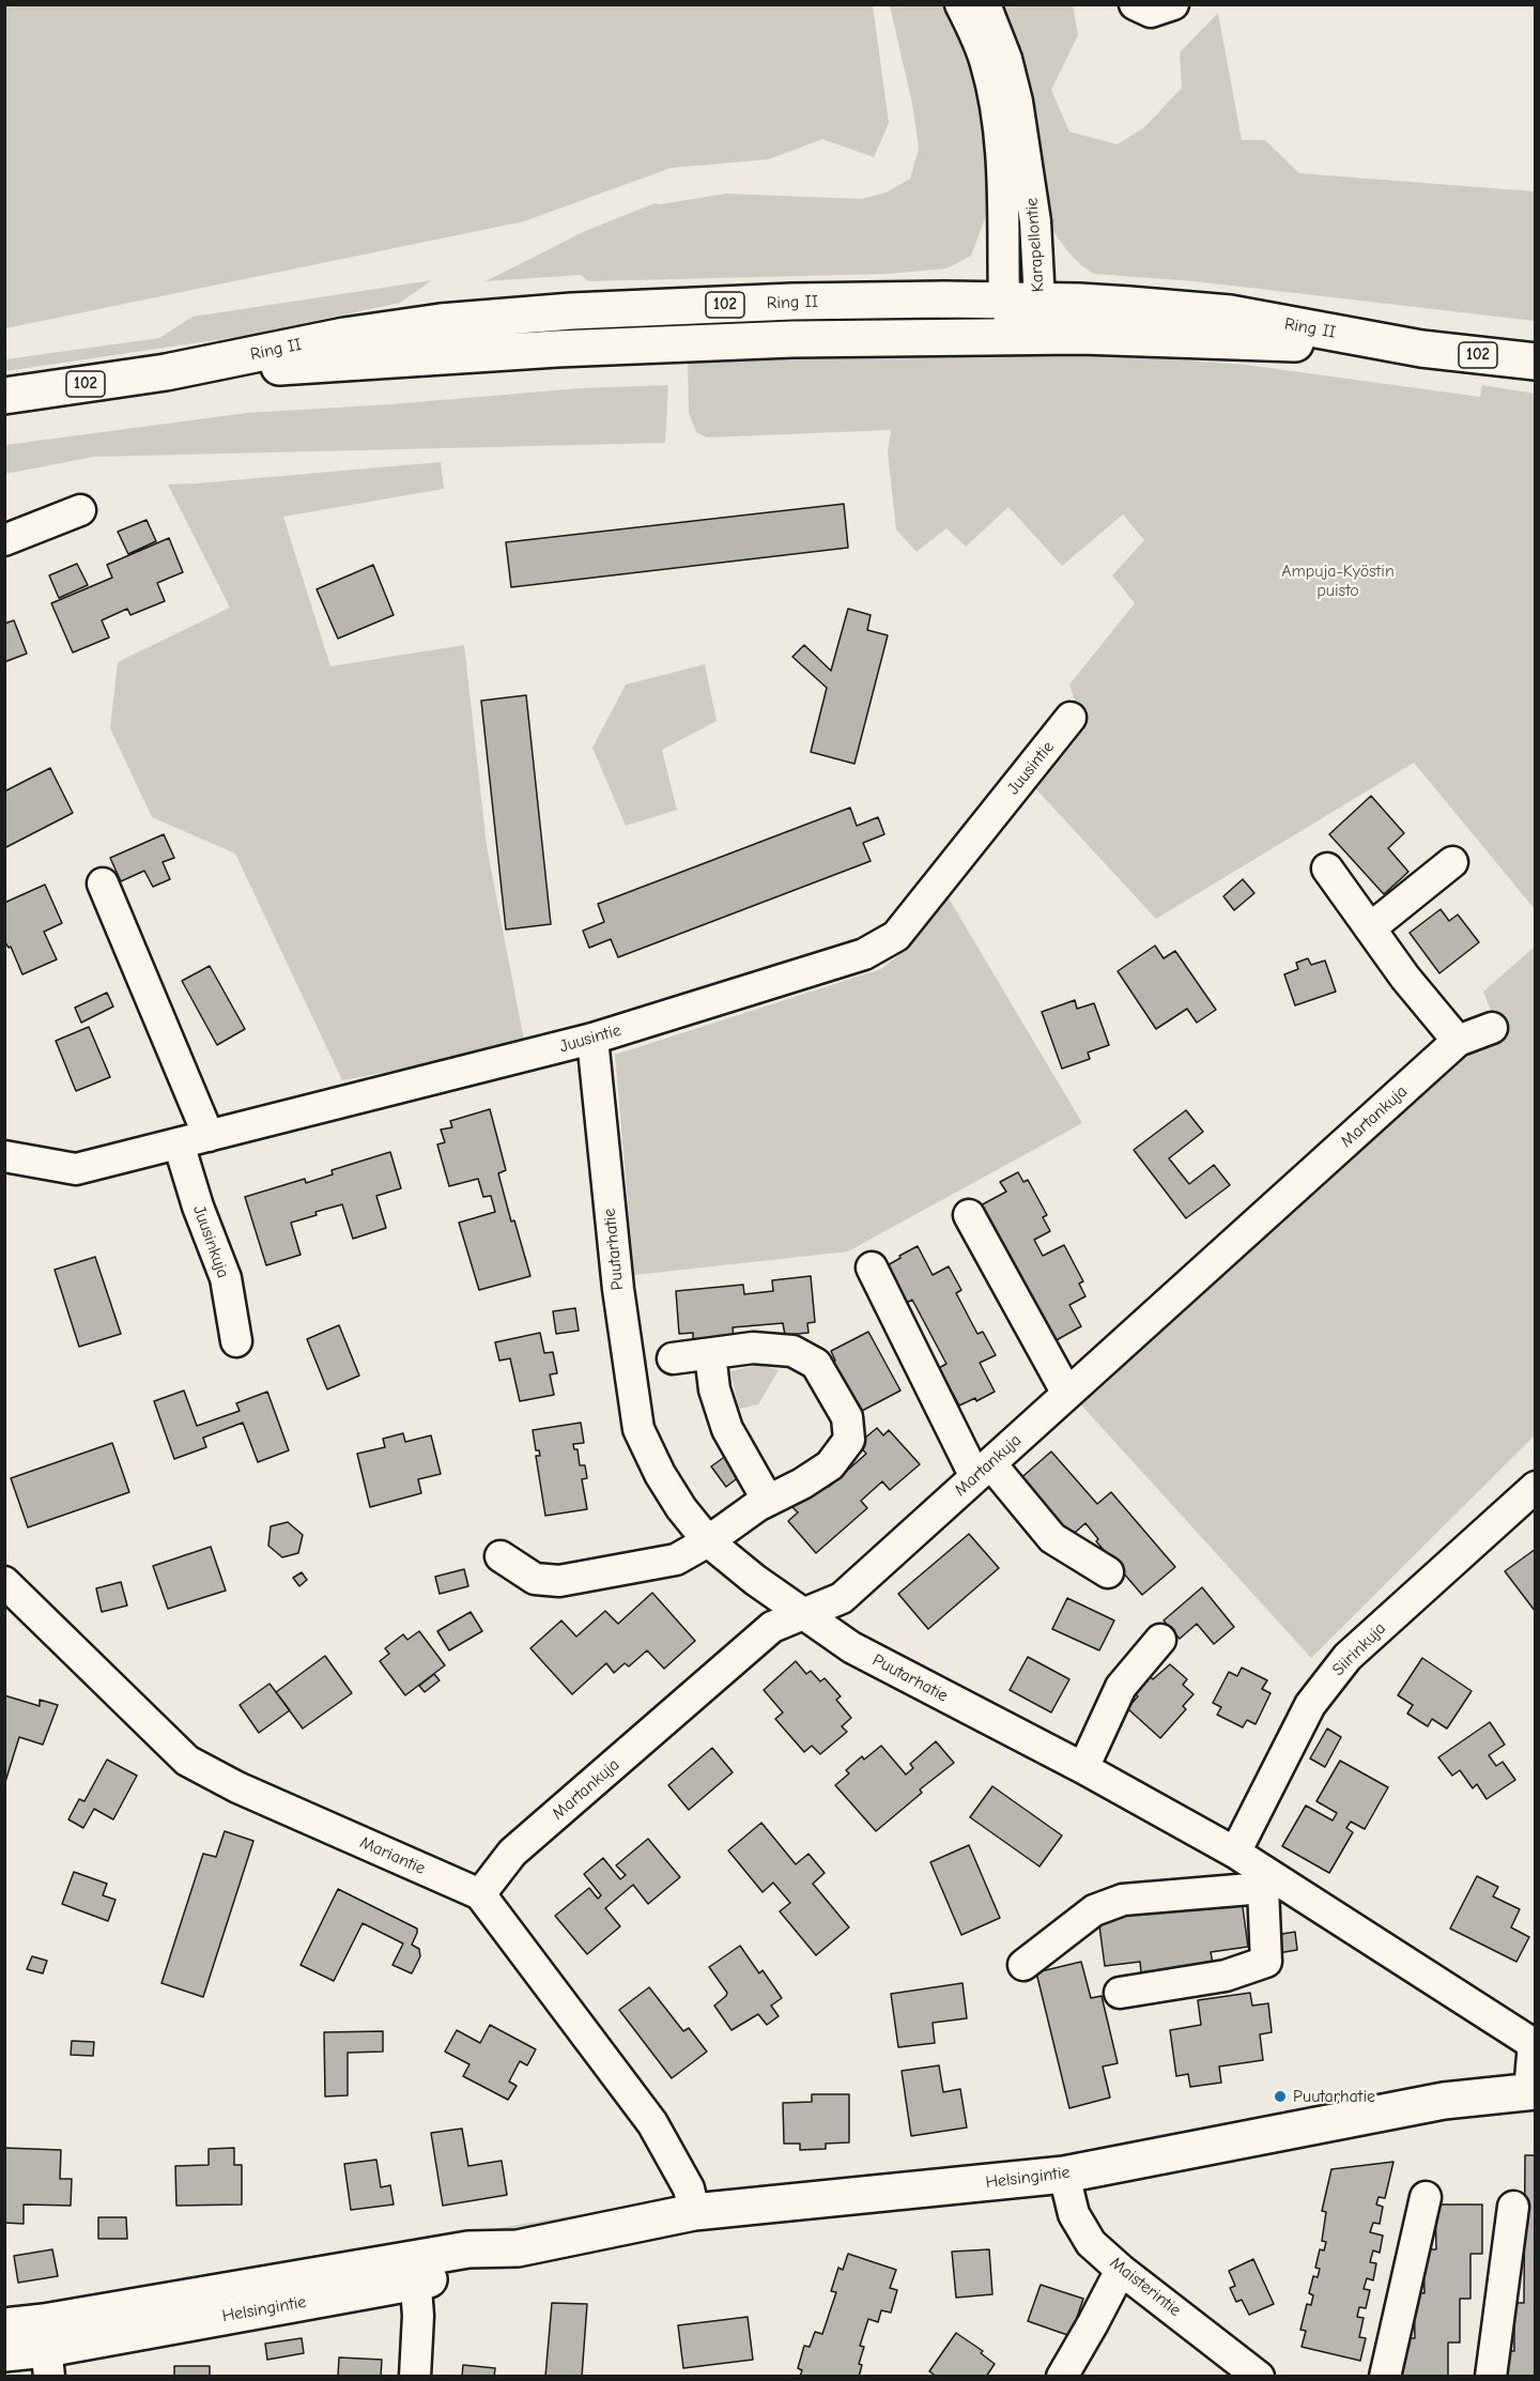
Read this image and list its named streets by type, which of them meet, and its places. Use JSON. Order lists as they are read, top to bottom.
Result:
{
  "streets": {
    "main road": ["Ring II", "102", "Helsingintie"],
    "street": [
      "Karapellontie",
      "Juusintie",
      "Martankuja",
      "Juusinkuja",
      "Puutarhatie",
      "Siirinkuja",
      "Mariantie",
      "Maisterintie"
    ]
  },
  "crossings": [
    ["Karapellontie", "Ring II"],
    ["Juusintie", "Juusinkuja"],
    ["Juusintie", "Puutarhatie"],
    ["Martankuja", "Puutarhatie"],
    ["Martankuja", "Mariantie"],
    ["Puutarhatie", "Siirinkuja"],
    ["Puutarhatie", "Helsingintie"],
    ["Mariantie", "Helsingintie"],
    ["Helsingintie", "Maisterintie"]
  ],
  "parks": ["Ampuja-Kyöstin puisto"],
  "places": ["Puutarhatie"]
}
